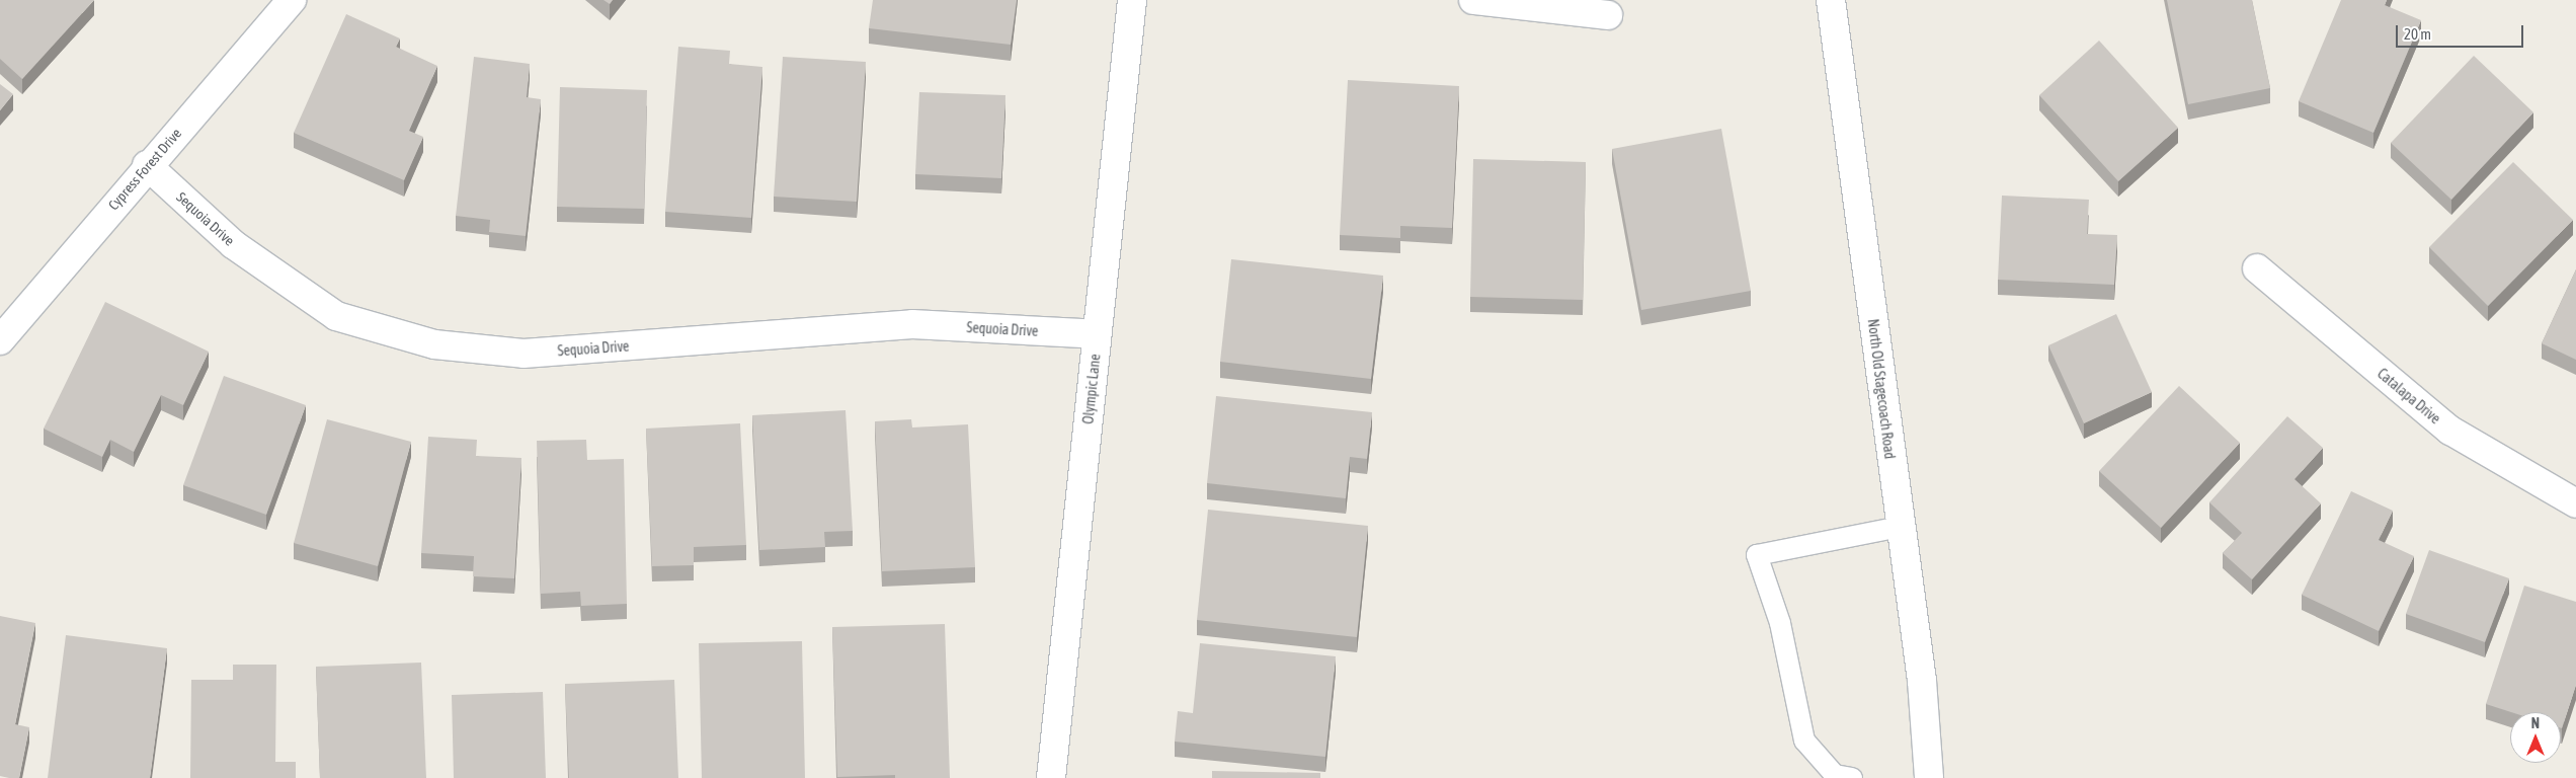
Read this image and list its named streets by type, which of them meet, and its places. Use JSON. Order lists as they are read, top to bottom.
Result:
{
  "streets": {
    "street": [
      "Cypress Forest Drive",
      "Sequoia Drive",
      "Olympic Lane",
      "North Old Stagecoach Road",
      "Catalapa Drive"
    ]
  },
  "crossings": [
    ["Cypress Forest Drive", "Sequoia Drive"],
    ["Sequoia Drive", "Olympic Lane"]
  ],
  "scale_bar": "20 m",
  "north": "top"
}
